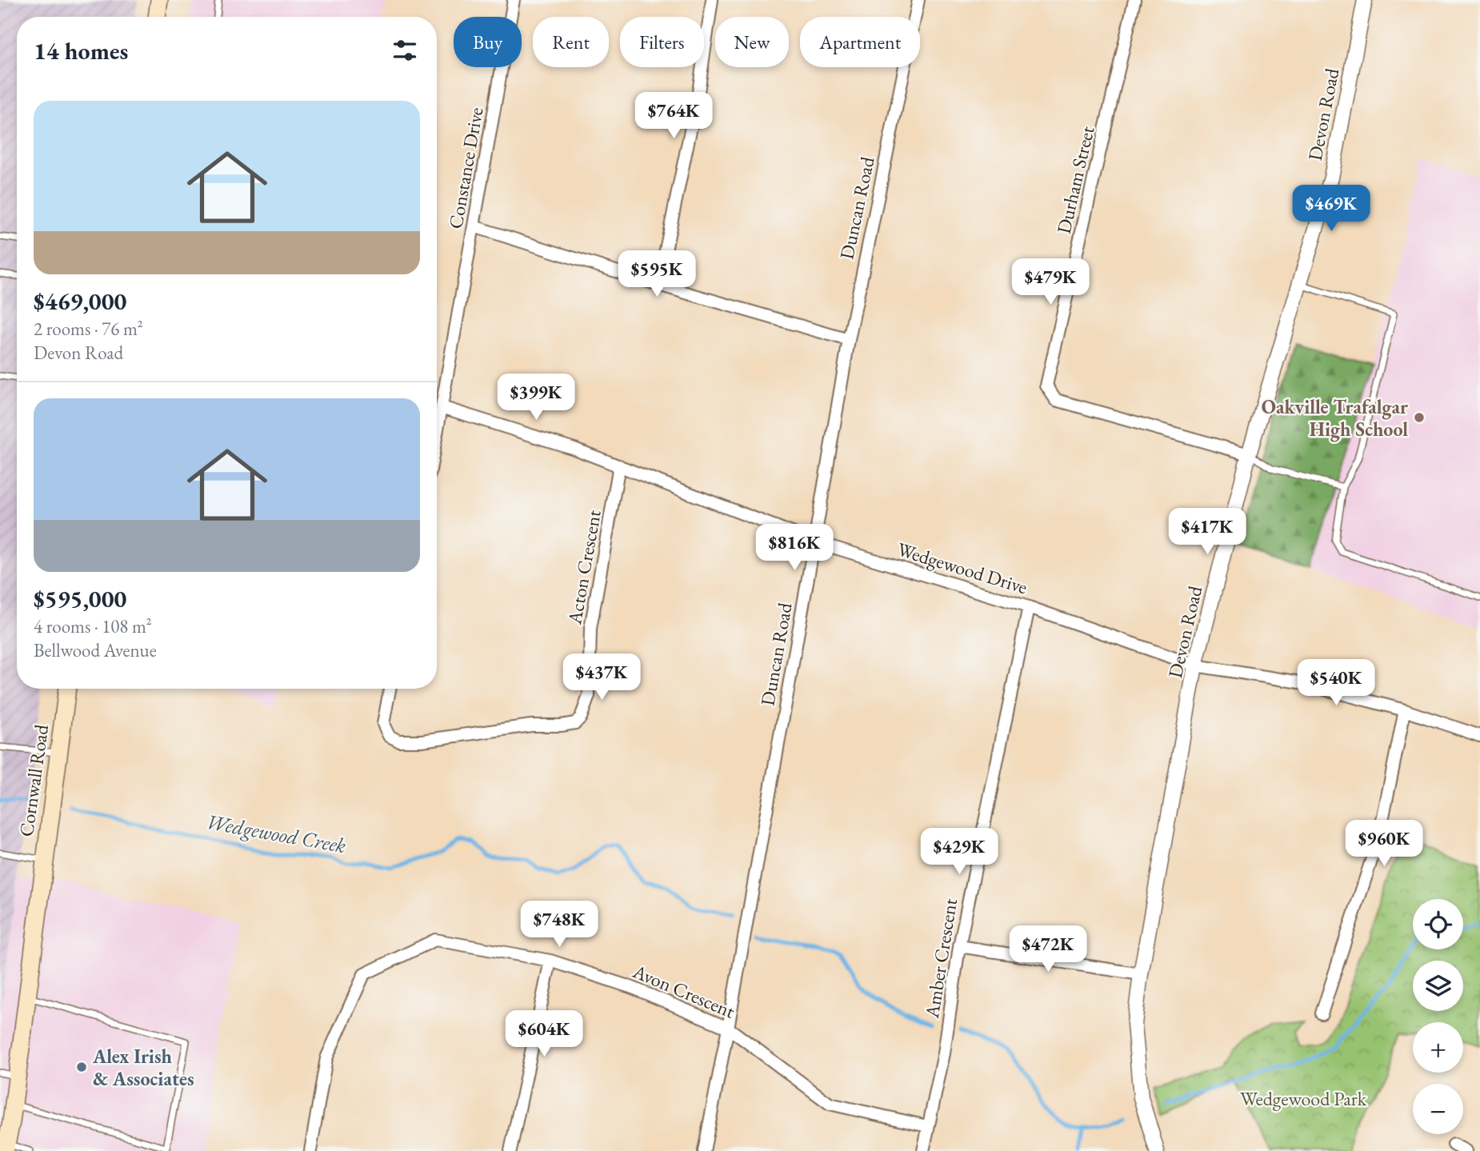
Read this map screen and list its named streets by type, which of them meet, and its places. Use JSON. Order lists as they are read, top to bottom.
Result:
{
  "streets": {
    "main road": ["Cornwall Road"],
    "street": [
      "Devon Road",
      "Constance Drive",
      "Durham Street",
      "Duncan Road",
      "Acton Crescent",
      "Wedgewood Drive",
      "Amber Crescent",
      "Avon Crescent"
    ]
  },
  "crossings": [
    ["Devon Road", "Durham Street"],
    ["Devon Road", "Wedgewood Drive"],
    ["Constance Drive", "Wedgewood Drive"],
    ["Duncan Road", "Wedgewood Drive"],
    ["Duncan Road", "Avon Crescent"],
    ["Acton Crescent", "Wedgewood Drive"],
    ["Wedgewood Drive", "Amber Crescent"],
    ["Amber Crescent", "Avon Crescent"]
  ],
  "water": ["Wedgewood Creek"],
  "parks": ["Wedgewood Park"],
  "places": ["Oakville Trafalgar High School", "Alex Irish & Associates"],
  "page": {
    "chip": [
      "Buy",
      "Rent",
      "Filters",
      "New",
      "Apartment"
    ],
    "heading": "14 homes",
    "list": [
      {
        "name": "$469,000",
        "note": "2 rooms · 76 m² · Devon Road"
      },
      {
        "name": "$595,000",
        "note": "4 rooms · 108 m² · Bellwood Avenue"
      }
    ],
    "price": [
      "$764K",
      "$469K",
      "$595K",
      "$479K",
      "$399K",
      "$417K",
      "$816K",
      "$437K",
      "$540K",
      "$960K",
      "$429K",
      "$748K",
      "$472K",
      "$604K"
    ],
    "map_buttons": ["+", "−"]
  }
}
